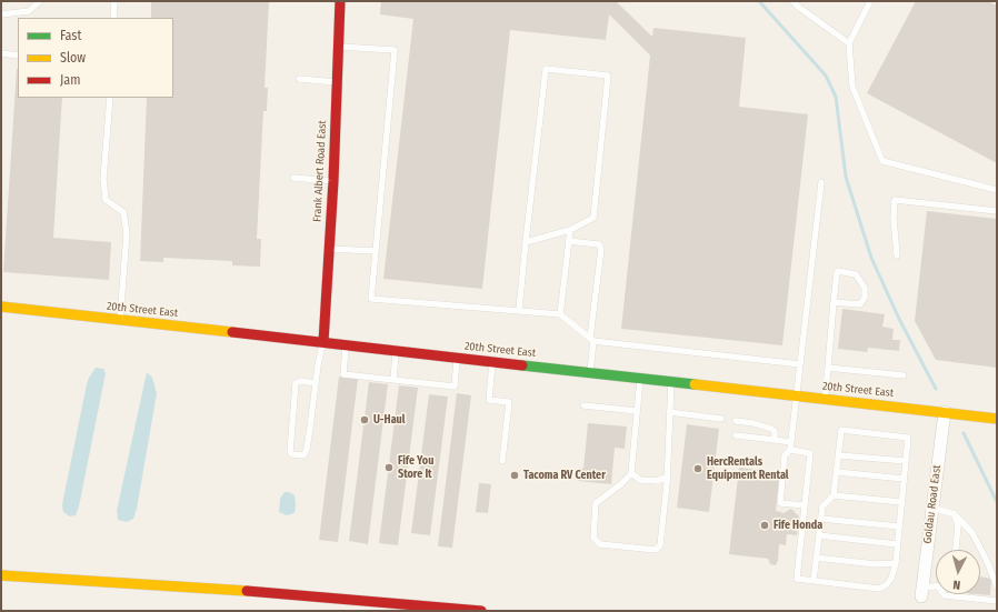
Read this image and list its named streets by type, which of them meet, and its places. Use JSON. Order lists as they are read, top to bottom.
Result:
{
  "streets": {
    "main road": ["Frank Albert Road East", "20th Street East"],
    "street": ["Goldau Road East"]
  },
  "crossings": [
    ["Frank Albert Road East", "20th Street East"],
    ["20th Street East", "Goldau Road East"]
  ],
  "places": [
    "U-Haul",
    "Fife You Store It",
    "HercRentals Equipment Rental",
    "Tacoma RV Center",
    "Fife Honda"
  ],
  "legend": ["Fast", "Slow", "Jam"],
  "north": "bottom"
}
